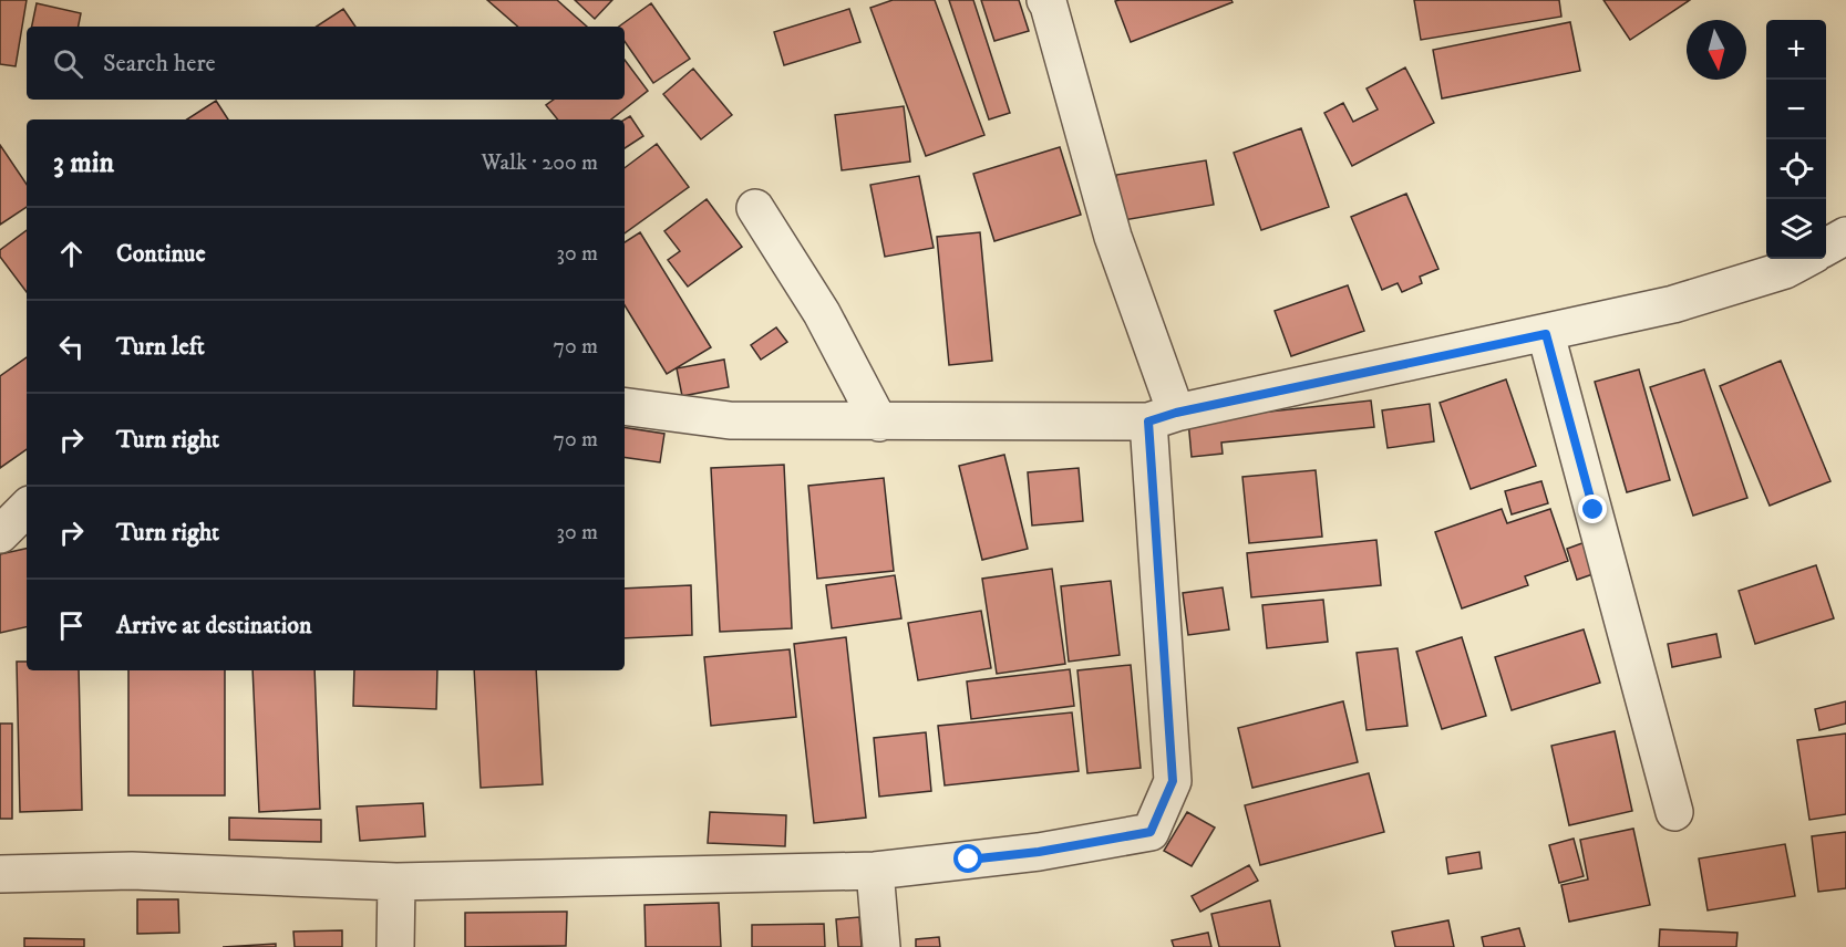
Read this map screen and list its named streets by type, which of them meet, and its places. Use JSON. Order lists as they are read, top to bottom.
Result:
{
  "north": "bottom",
  "page": {
    "map_buttons": ["+", "−"],
    "search": "Search here",
    "heading": ["3 min", "Walk · 200 m"],
    "list": [
      ["Continue", "30 m"],
      ["Turn left", "70 m"],
      ["Turn right", "70 m"],
      ["Turn right", "30 m"],
      "Arrive at destination"
    ]
  }
}
